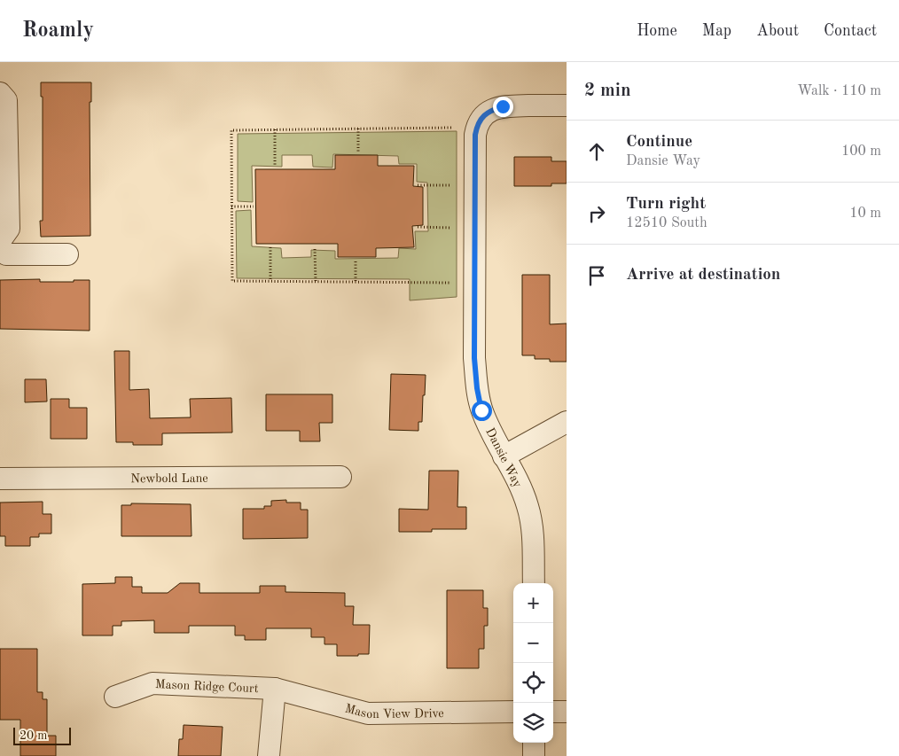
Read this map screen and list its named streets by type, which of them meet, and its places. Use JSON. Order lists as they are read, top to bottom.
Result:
{
  "streets": {
    "street": [
      "Dansie Way",
      "Newbold Lane",
      "Mason Ridge Court",
      "Mason View Drive"
    ]
  },
  "crossings": [
    ["Mason Ridge Court", "Mason View Drive"]
  ],
  "scale_bar": "20 m",
  "page": {
    "header": "Roamly",
    "nav": [
      "Home",
      "Map",
      "About",
      "Contact"
    ],
    "heading": ["2 min", "Walk · 110 m"],
    "list": [
      ["Continue", "Dansie Way", "100 m"],
      ["Turn right", "12510 South", "10 m"],
      "Arrive at destination"
    ],
    "map_buttons": ["+", "−"],
    "scale": "20 m"
  }
}
